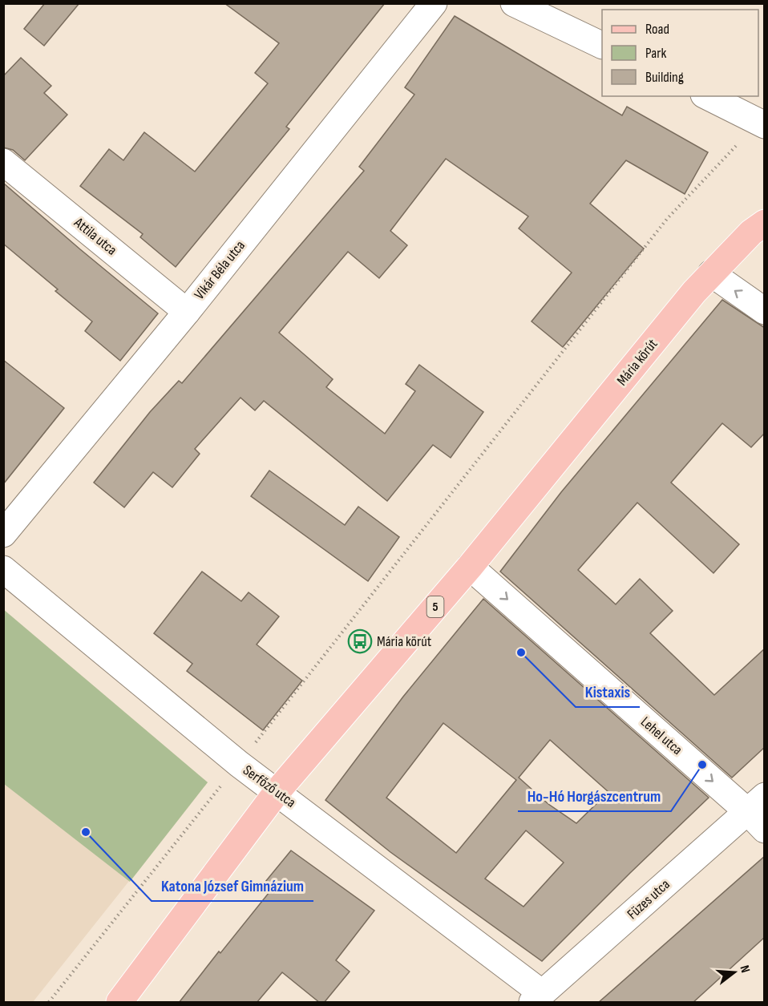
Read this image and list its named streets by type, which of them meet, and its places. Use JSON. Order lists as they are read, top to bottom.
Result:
{
  "streets": {
    "main road": ["Mária körút", "5"],
    "street": [
      "Attila utca",
      "Vikár Béla utca",
      "Lehel utca",
      "Serfőző utca",
      "Füzes utca"
    ]
  },
  "crossings": [
    ["Attila utca", "Vikár Béla utca"],
    ["Mária körút", "Lehel utca"],
    ["Mária körút", "Serfőző utca"],
    ["Lehel utca", "Füzes utca"],
    ["Serfőző utca", "Füzes utca"]
  ],
  "one_way": ["Lehel utca"],
  "places": {
    "bus stop": ["Mária körút"],
    "other": ["Kistaxis", "Ho-Hó Horgászcentrum", "Katona József Gimnázium"]
  },
  "legend": ["Road", "Park", "Building"],
  "north": "right"
}
